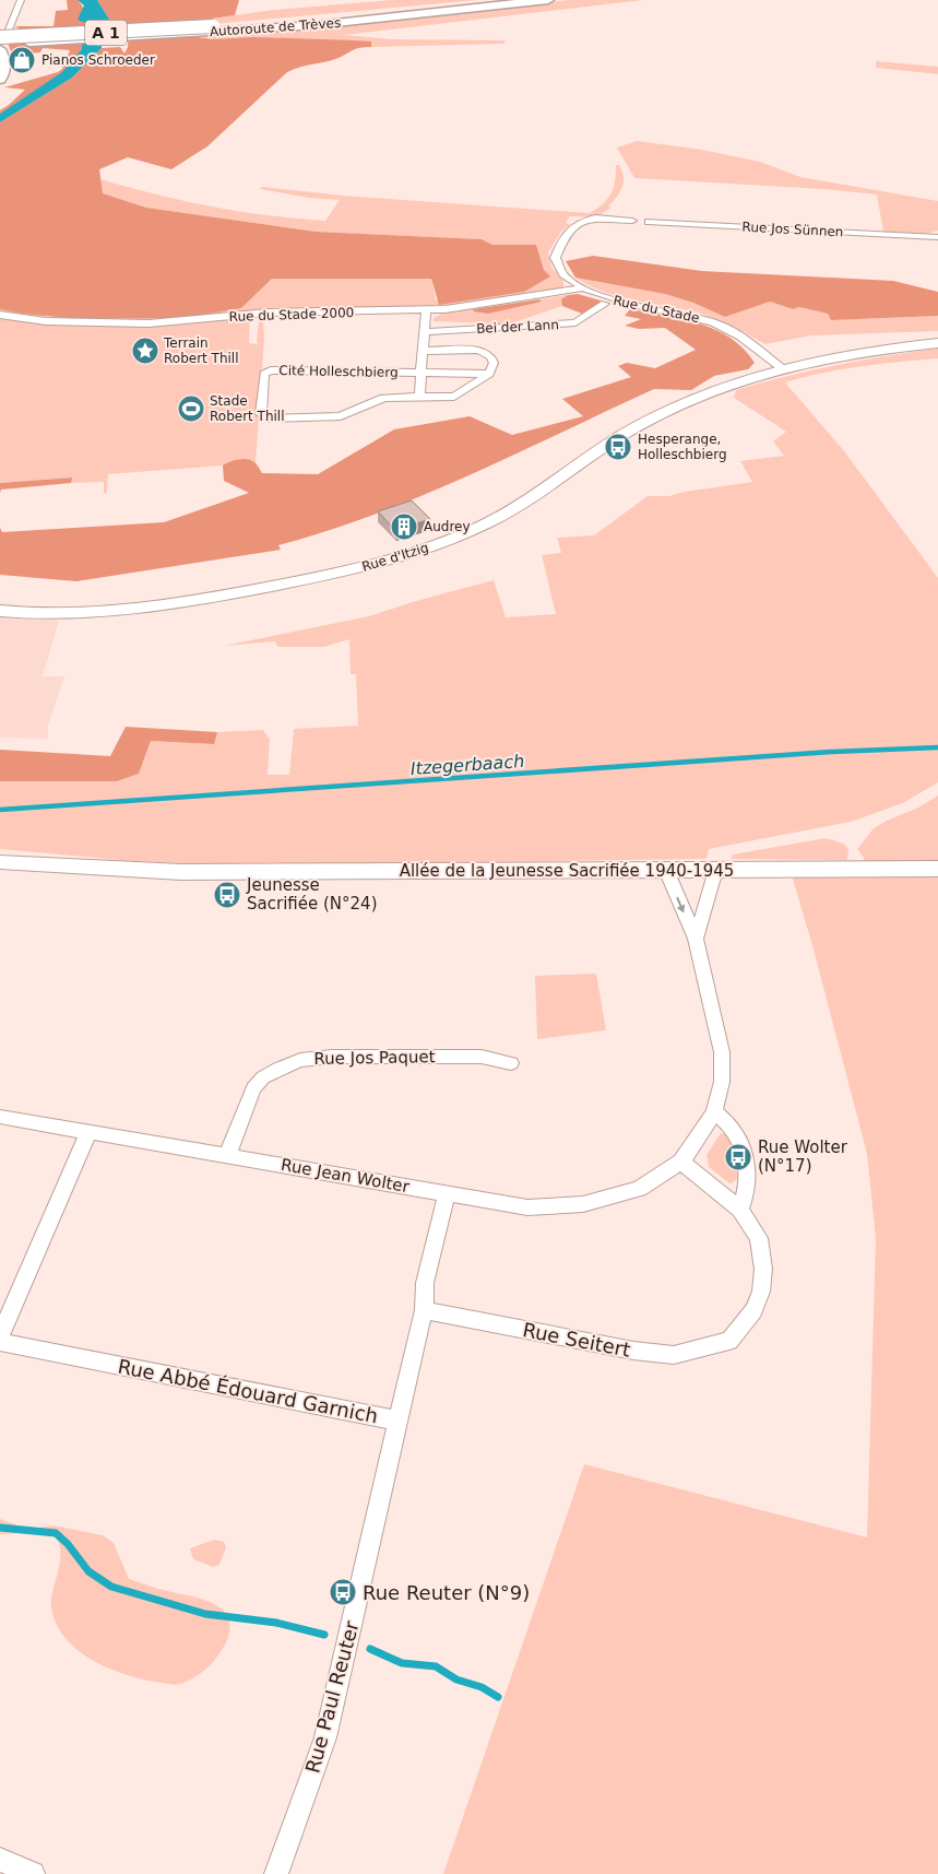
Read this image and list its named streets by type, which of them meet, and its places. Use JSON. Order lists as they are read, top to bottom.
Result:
{
  "streets": {
    "highway": ["Autoroute de Trèves", "A 1"],
    "main road": ["Rue d'Itzig", "Allée de la Jeunesse Sacrifiée 1940-1945"],
    "street": [
      "Rue Jos Sünnen",
      "Rue du Stade",
      "Rue du Stade 2000",
      "Bei der Lann",
      "Cité Holleschbierg",
      "Rue Jos Paquet",
      "Rue Jean Wolter",
      "Rue Seitert",
      "Rue Abbé Édouard Garnich",
      "Rue Paul Reuter"
    ]
  },
  "crossings": [
    ["Rue Jos Sünnen", "Rue du Stade"],
    ["Rue Jos Sünnen", "Rue du Stade 2000"],
    ["Rue du Stade", "Rue du Stade 2000"],
    ["Rue du Stade", "Rue d'Itzig"],
    ["Rue du Stade 2000", "Cité Holleschbierg"],
    ["Bei der Lann", "Cité Holleschbierg"],
    ["Allée de la Jeunesse Sacrifiée 1940-1945", "Rue Jean Wolter"],
    ["Rue Jos Paquet", "Rue Jean Wolter"],
    ["Rue Jean Wolter", "Rue Abbé Édouard Garnich"],
    ["Rue Seitert", "Rue Abbé Édouard Garnich"],
    ["Rue Abbé Édouard Garnich", "Rue Paul Reuter"]
  ],
  "water": ["Itzegerbaach"],
  "places": {
    "shop": ["Pianos Schroeder"],
    "place": ["Terrain Robert Thill"],
    "sports": ["Stade Robert Thill"],
    "bus stop": [
      "Hesperange, Holleschbierg",
      "Jeunesse Sacrifiée (N°24)",
      "Rue Wolter (N°17)",
      "Rue Reuter (N°9)"
    ],
    "building": ["Audrey"]
  }
}
